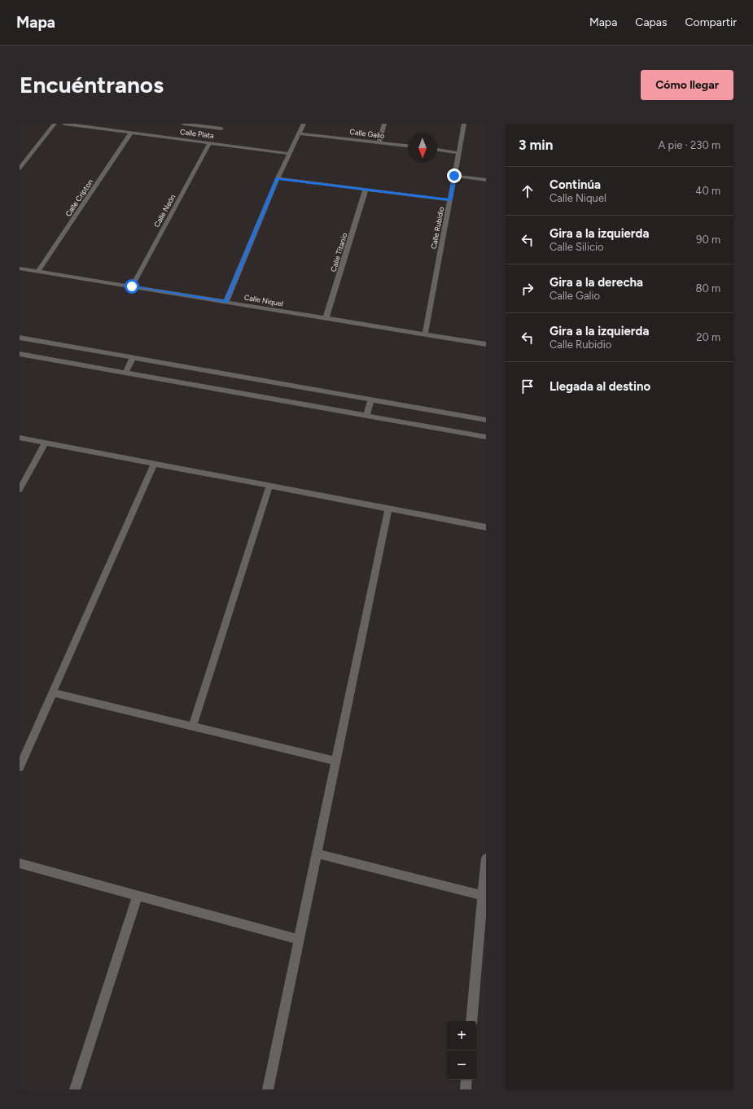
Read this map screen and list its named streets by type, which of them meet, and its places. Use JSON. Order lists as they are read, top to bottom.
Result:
{
  "streets": {
    "street": [
      "Calle Plata",
      "Calle Galio",
      "Calle Cripton",
      "Calle Neón",
      "Calle Rubidio",
      "Calle Titanio",
      "Calle Niquel"
    ]
  },
  "crossings": [
    ["Calle Plata", "Calle Cripton"],
    ["Calle Plata", "Calle Neón"],
    ["Calle Cripton", "Calle Niquel"],
    ["Calle Neón", "Calle Niquel"],
    ["Calle Rubidio", "Calle Niquel"],
    ["Calle Titanio", "Calle Niquel"]
  ],
  "north": "bottom",
  "page": {
    "header": "Mapa",
    "nav": ["Mapa", "Capas", "Compartir"],
    "buttons": "Cómo llegar",
    "title": "Encuéntranos",
    "heading": ["3 min", "A pie · 230 m"],
    "list": [
      ["Continúa", "Calle Niquel", "40 m"],
      ["Gira a la izquierda", "Calle Silicio", "90 m"],
      ["Gira a la derecha", "Calle Galio", "80 m"],
      ["Gira a la izquierda", "Calle Rubidio", "20 m"],
      "Llegada al destino"
    ],
    "map_buttons": ["+", "−"]
  }
}
